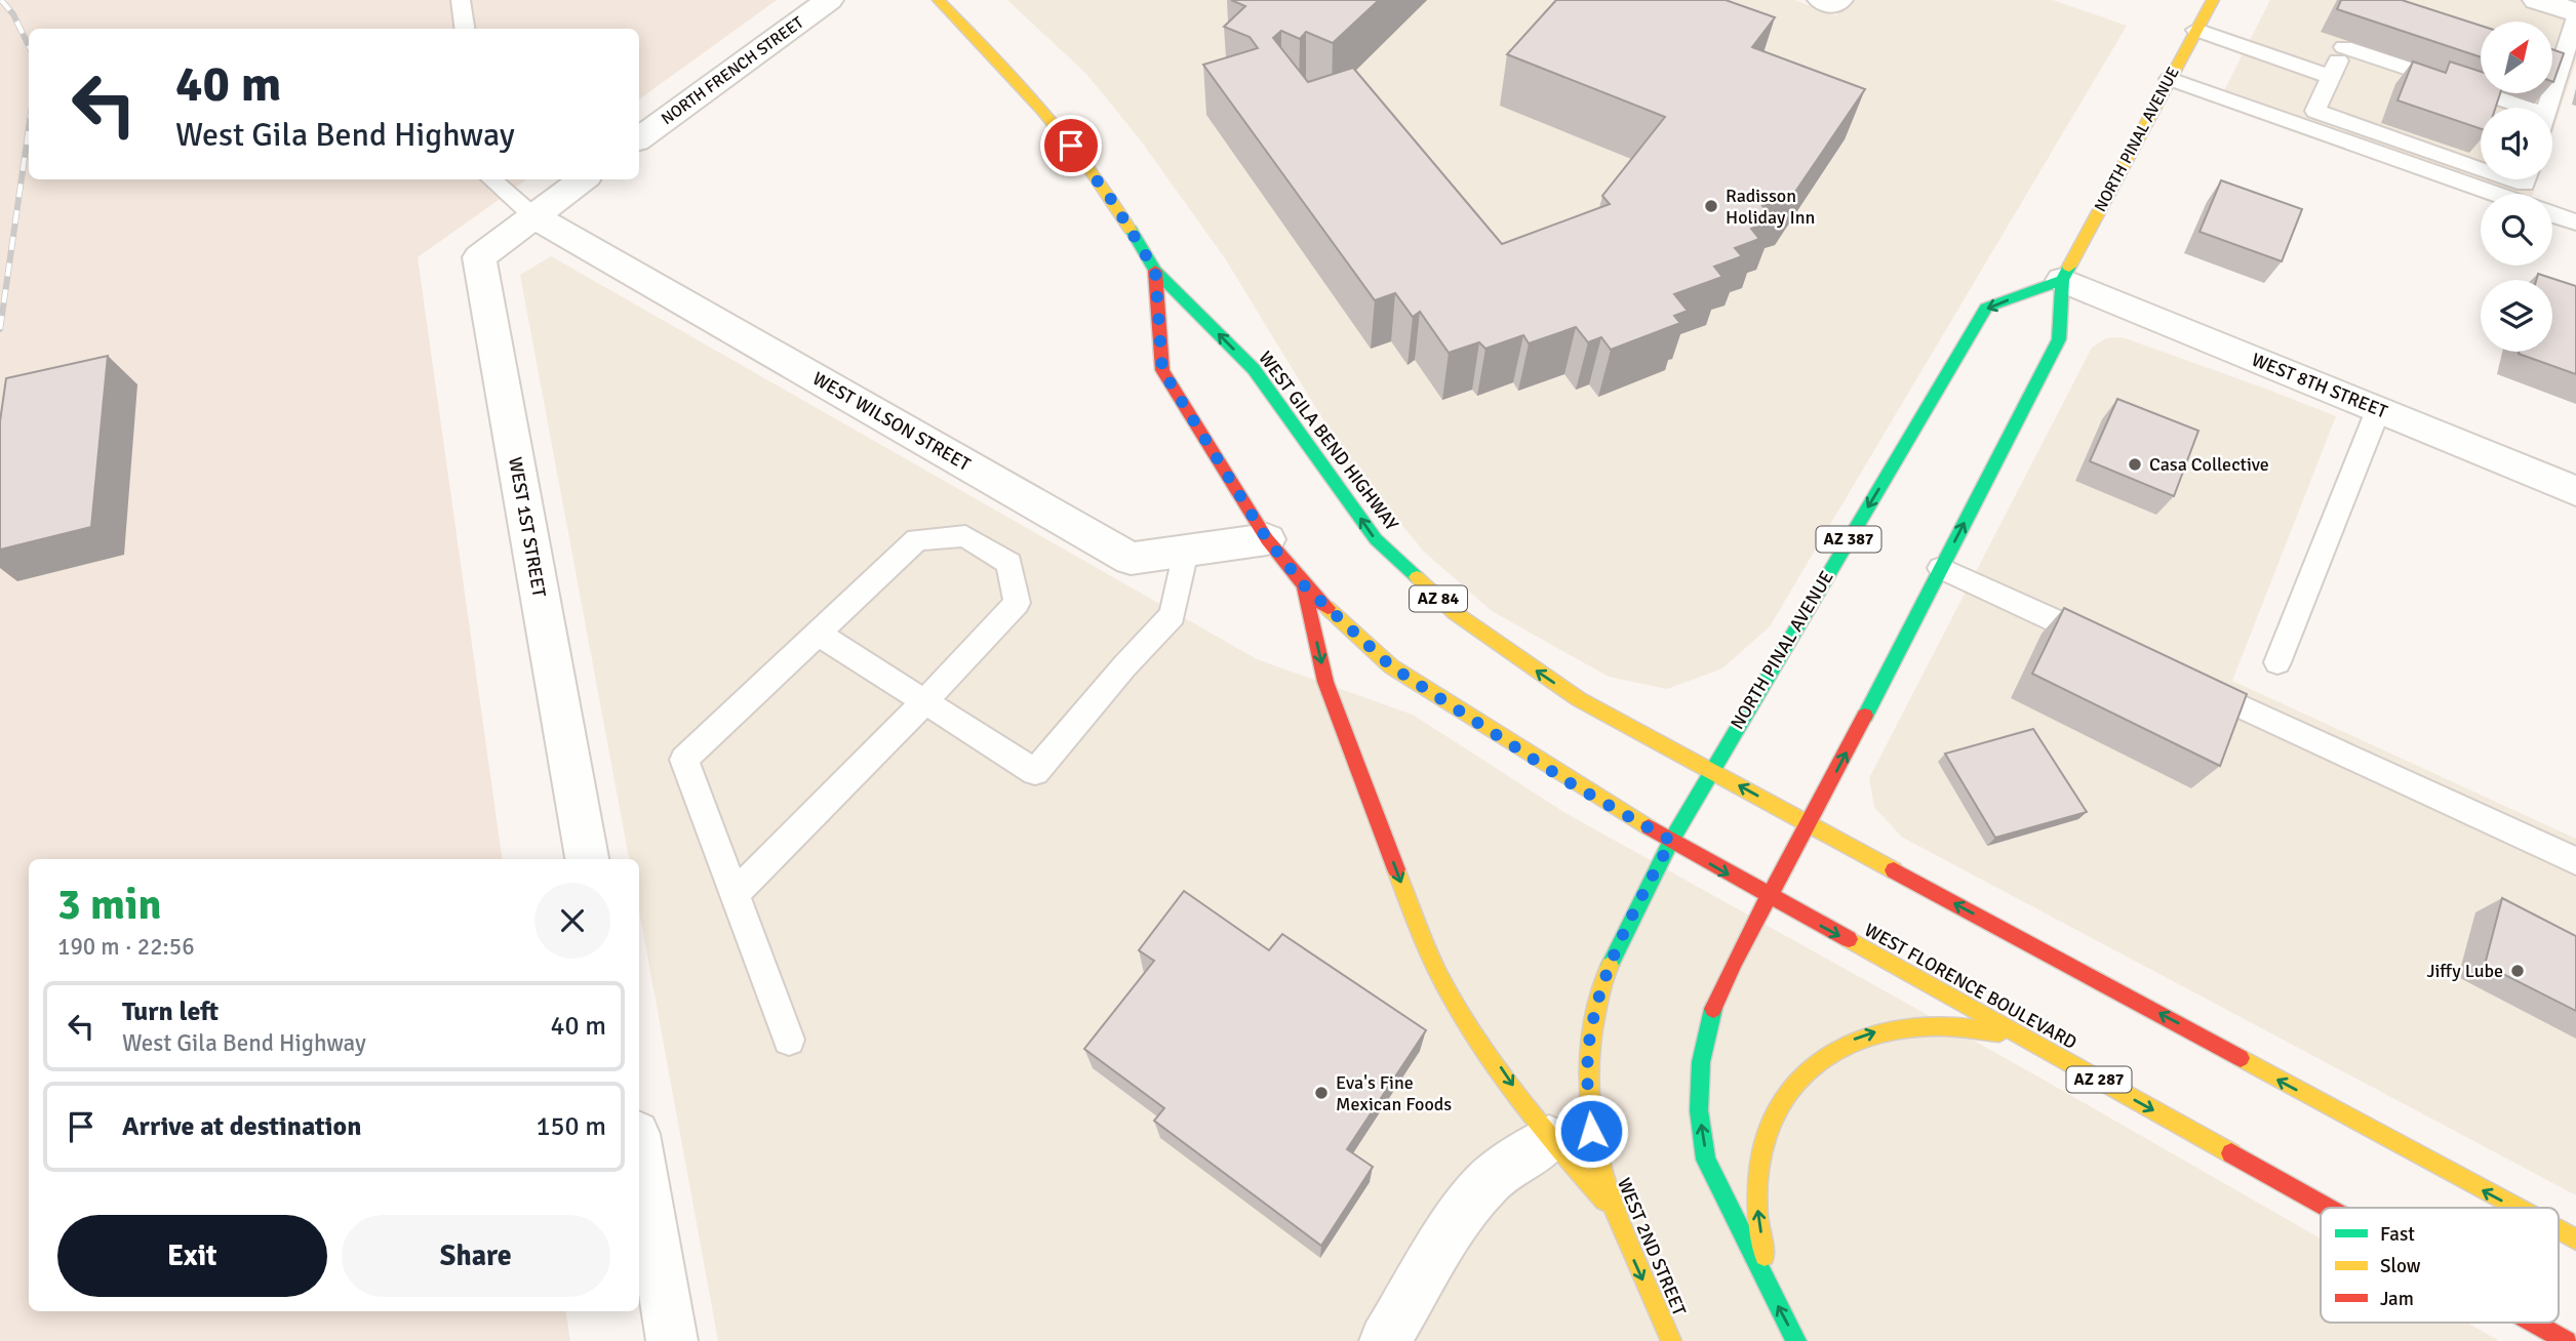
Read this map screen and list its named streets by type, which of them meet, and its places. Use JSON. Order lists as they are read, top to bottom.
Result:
{
  "streets": {
    "main road": [
      "NORTH PINAL AVENUE",
      "WEST GILA BEND HIGHWAY",
      "AZ 387",
      "AZ 84",
      "WEST FLORENCE BOULEVARD",
      "AZ 287",
      "WEST 2ND STREET"
    ],
    "street": [
      "NORTH FRENCH STREET",
      "WEST 8TH STREET",
      "WEST WILSON STREET",
      "WEST 1ST STREET"
    ]
  },
  "crossings": [
    ["NORTH PINAL AVENUE", "WEST 8TH STREET"],
    ["NORTH PINAL AVENUE", "WEST GILA BEND HIGHWAY"],
    ["NORTH PINAL AVENUE", "WEST FLORENCE BOULEVARD"],
    ["NORTH PINAL AVENUE", "WEST 2ND STREET"],
    ["WEST WILSON STREET", "WEST GILA BEND HIGHWAY"],
    ["WEST WILSON STREET", "WEST 1ST STREET"],
    ["WEST GILA BEND HIGHWAY", "AZ 84"],
    ["WEST GILA BEND HIGHWAY", "WEST FLORENCE BOULEVARD"],
    ["WEST GILA BEND HIGHWAY", "WEST 2ND STREET"],
    ["AZ 84", "WEST 2ND STREET"]
  ],
  "places": [
    "Radisson Holiday Inn",
    "Casa Collective",
    "Jiffy Lube",
    "Eva's Fine Mexican Foods"
  ],
  "legend": ["Fast", "Slow", "Jam"],
  "north": "top right",
  "page": {
    "turn": ["40 m", "West Gila Bend Highway"],
    "heading": ["3 min", "190 m · 22:56"],
    "list": [
      {
        "name": "Turn left",
        "note": "West Gila Bend Highway",
        "value": "40 m"
      },
      {
        "name": "Arrive at destination",
        "value": "150 m"
      }
    ],
    "buttons": ["Exit", "Share"]
  }
}
